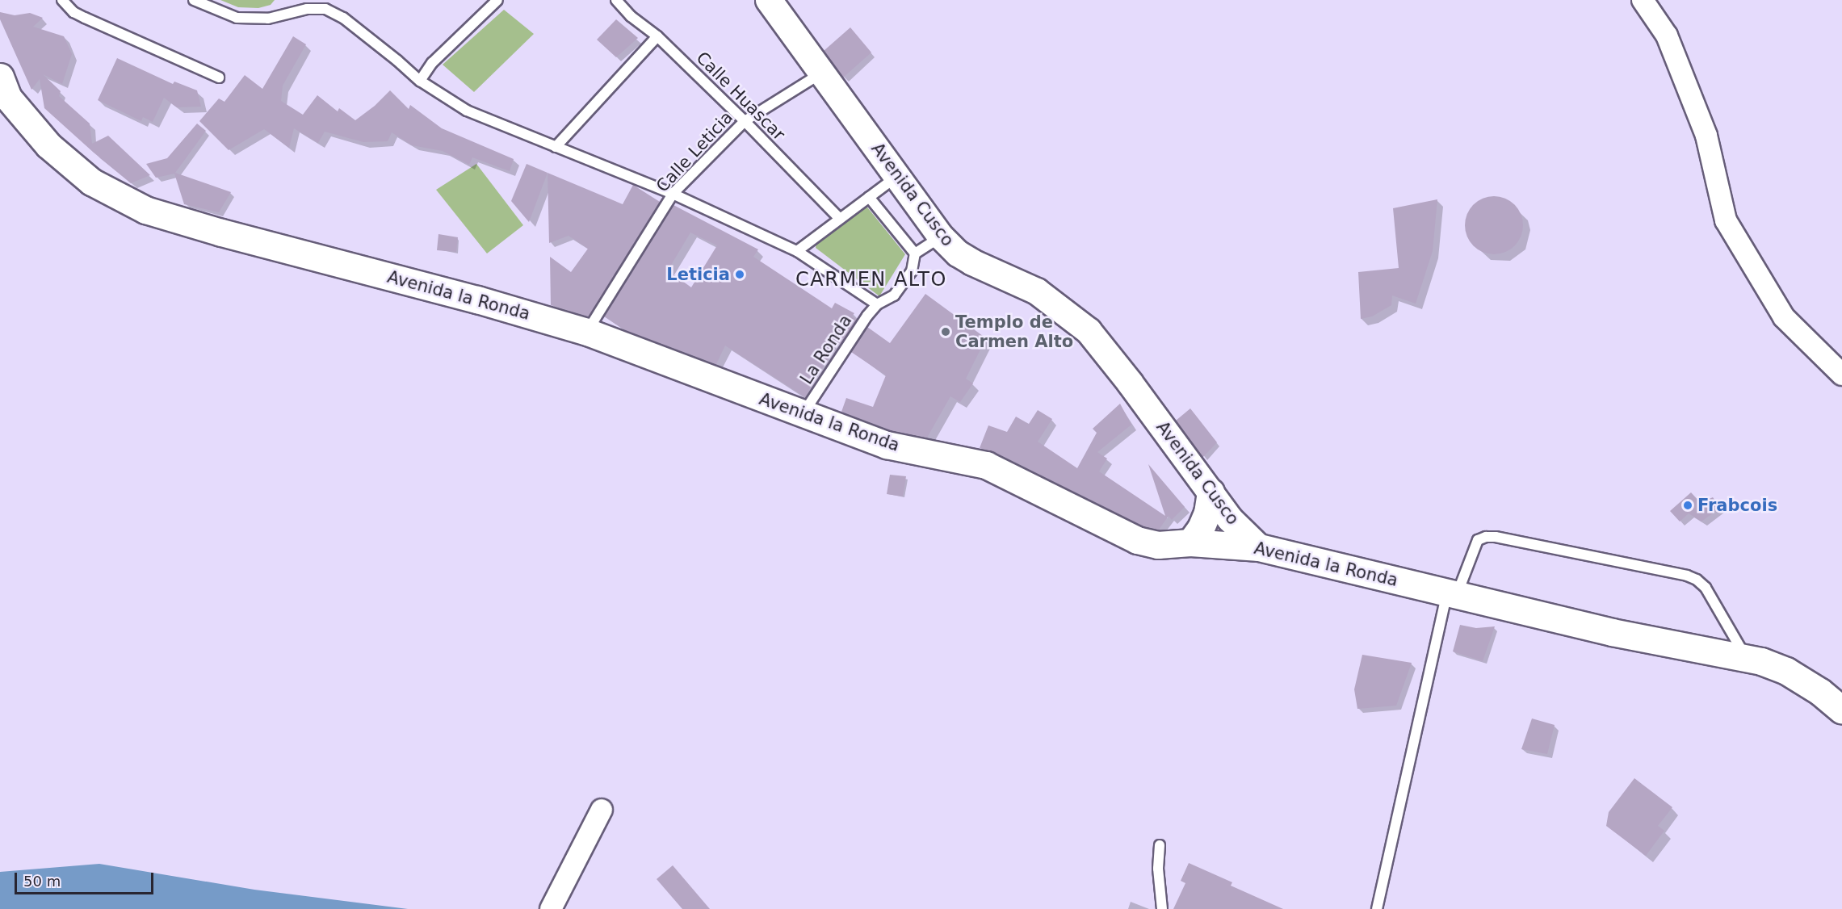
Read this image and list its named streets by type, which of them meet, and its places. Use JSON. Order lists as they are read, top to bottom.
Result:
{
  "streets": {
    "main road": ["Avenida la Ronda"],
    "street": ["Avenida Cusco"],
    "lane": ["Calle Huascar", "Calle Leticia", "La Ronda"]
  },
  "crossings": [
    ["Calle Huascar", "Calle Leticia"],
    ["Calle Leticia", "Avenida Cusco"],
    ["Calle Leticia", "Avenida la Ronda"],
    ["Avenida Cusco", "Avenida la Ronda"],
    ["Avenida la Ronda", "La Ronda"]
  ],
  "districts": ["CARMEN ALTO"],
  "places": ["Leticia", "Templo de Carmen Alto", "Frabcois"],
  "scale_bar": "50 m"
}
